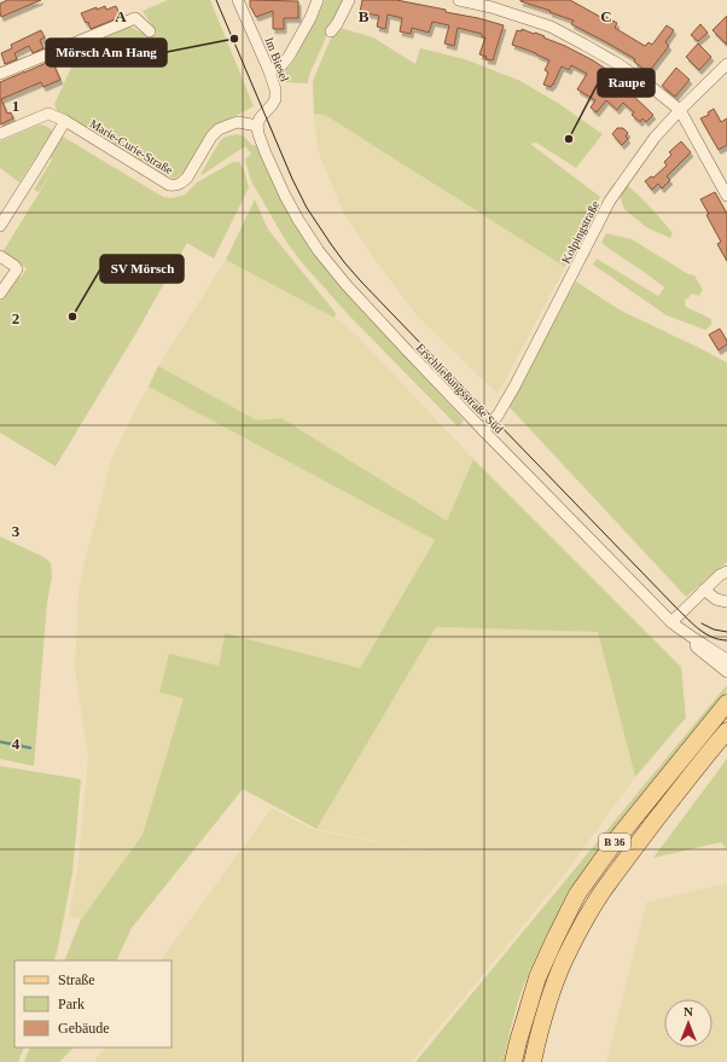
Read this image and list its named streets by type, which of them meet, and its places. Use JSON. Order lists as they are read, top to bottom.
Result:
{
  "streets": {
    "main road": ["B 36"],
    "street": [
      "Im Biesel",
      "Marie-Curie-Straße",
      "Kolpingstraße",
      "Erschließungsstraße Süd"
    ]
  },
  "crossings": [
    ["Im Biesel", "Marie-Curie-Straße"],
    ["Im Biesel", "Erschließungsstraße Süd"],
    ["Marie-Curie-Straße", "Erschließungsstraße Süd"],
    ["Kolpingstraße", "Erschließungsstraße Süd"]
  ],
  "places": ["Mörsch Am Hang", "Raupe", "SV Mörsch"],
  "legend": ["Straße", "Park", "Gebäude"],
  "north": "top",
  "grid": {
    "columns": ["A", "B", "C"],
    "rows": [
      "1",
      "2",
      "3",
      "4"
    ]
  }
}
